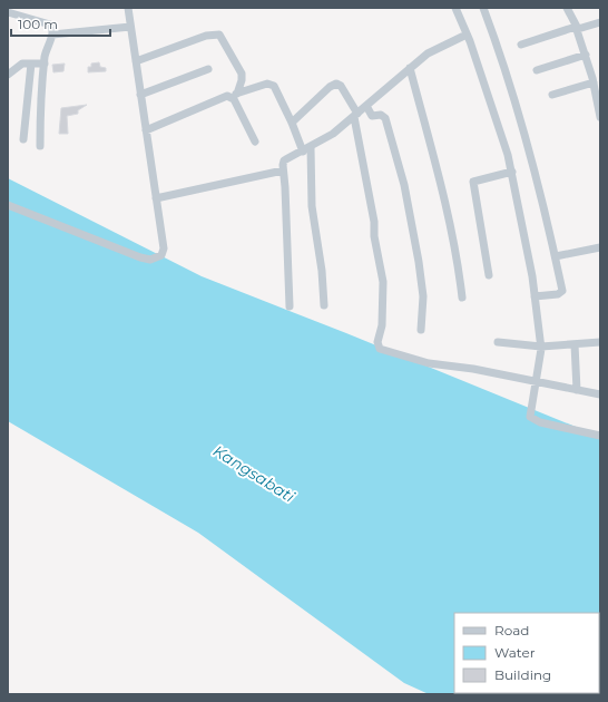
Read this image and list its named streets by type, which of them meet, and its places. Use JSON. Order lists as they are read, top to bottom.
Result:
{
  "water": ["Kangsabati"],
  "legend": ["Road", "Water", "Building"],
  "scale_bar": "100 m"
}
